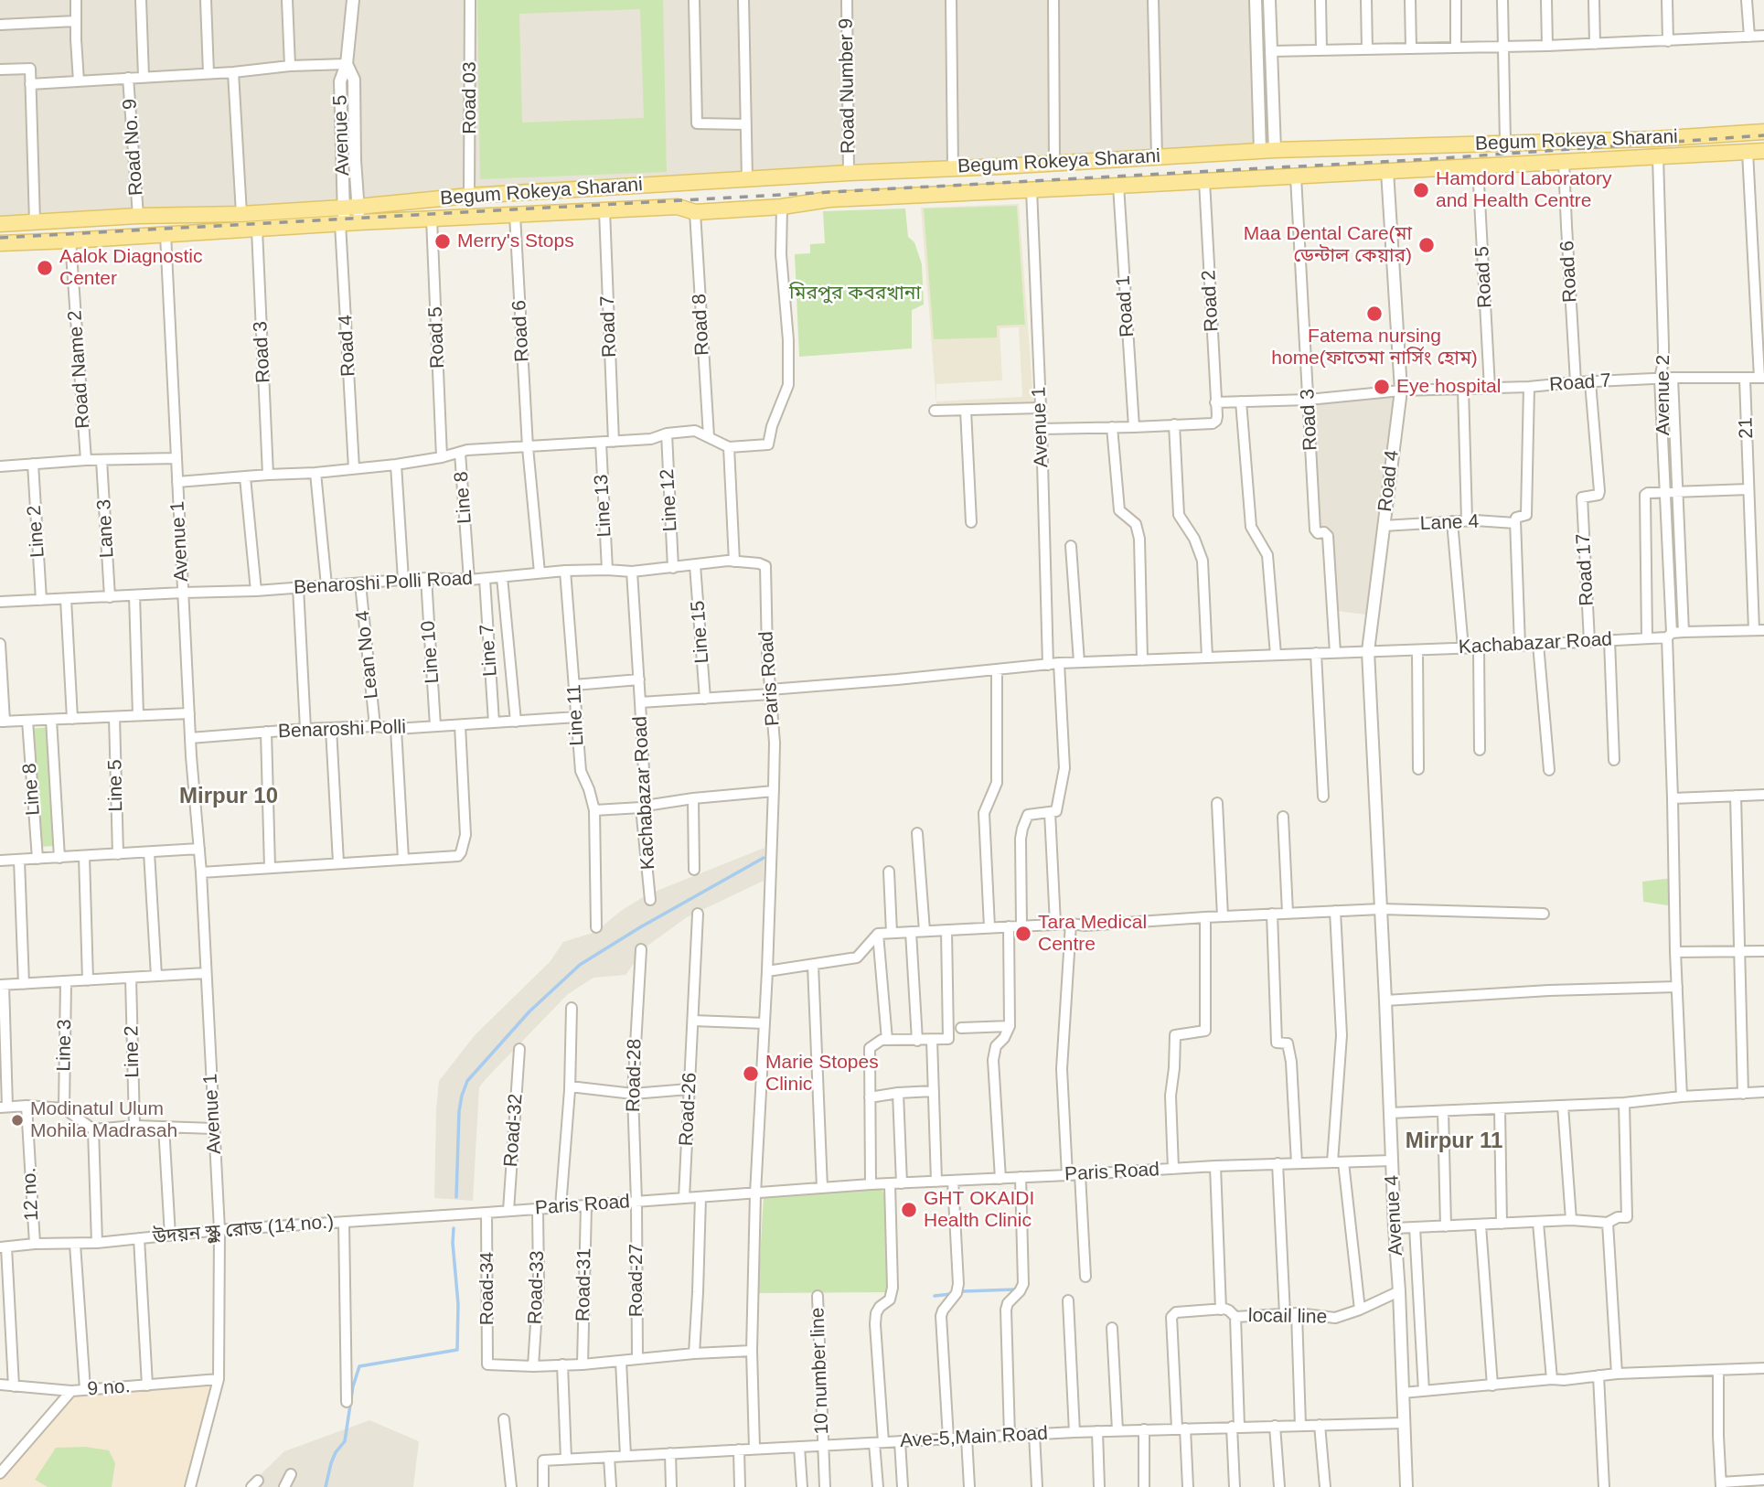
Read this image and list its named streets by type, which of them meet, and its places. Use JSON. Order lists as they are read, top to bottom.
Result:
{
  "streets": {
    "main road": ["Begum Rokeya Sharani"],
    "street": [
      "Road Number 9",
      "Road 03",
      "Avenue 5",
      "Road No. 9",
      "Road 6",
      "Road 5",
      "Road 2",
      "Road 1",
      "Road 8",
      "Road 7",
      "Road 4",
      "Road 3",
      "Road Name 2",
      "Avenue 2",
      "Avenue 1",
      "21",
      "Line 8",
      "Line 12",
      "Line 13",
      "Lane 4",
      "Lane 3",
      "Line 2",
      "Road 17",
      "Benaroshi Polli Road",
      "Line 15",
      "Kachabazar Road",
      "Line 7",
      "Line 10",
      "Lean No 4",
      "Paris Road",
      "Line 11",
      "Benaroshi Polli",
      "Line 5",
      "Line 3",
      "Road-28",
      "Road-26",
      "Road-32",
      "12 no.",
      "Avenue 4",
      "উদয়ন স্কুল রোড (14 no.)",
      "Road-27",
      "Road-31",
      "Road-33",
      "Road-34",
      "locail line",
      "10 number line",
      "9 no.",
      "Ave-5,Main Road"
    ]
  },
  "crossings": [
    ["Road Number 9", "Begum Rokeya Sharani"],
    ["Road 03", "Begum Rokeya Sharani"],
    ["Avenue 5", "Begum Rokeya Sharani"],
    ["Begum Rokeya Sharani", "Road No. 9"],
    ["Begum Rokeya Sharani", "Road 6"],
    ["Begum Rokeya Sharani", "Road 5"],
    ["Begum Rokeya Sharani", "Road 2"],
    ["Begum Rokeya Sharani", "Road 1"],
    ["Begum Rokeya Sharani", "Road 8"],
    ["Begum Rokeya Sharani", "Road 7"],
    ["Begum Rokeya Sharani", "Road 4"],
    ["Begum Rokeya Sharani", "Road 3"],
    ["Begum Rokeya Sharani", "Avenue 2"],
    ["Begum Rokeya Sharani", "Avenue 1"],
    ["Road 6", "Road 7"],
    ["Road 5", "Road 7"],
    ["Road 7", "Road 4"],
    ["Road 7", "Avenue 2"],
    ["Road 7", "21"],
    ["Road 7", "Road 17"],
    ["Road 4", "Lane 4"],
    ["Road 4", "Kachabazar Road"],
    ["Road 4", "Avenue 4"],
    ["Road 3", "Kachabazar Road"],
    ["Avenue 2", "Kachabazar Road"],
    ["Avenue 1", "Benaroshi Polli Road"],
    ["Avenue 1", "Kachabazar Road"],
    ["Avenue 1", "Benaroshi Polli"],
    ["Avenue 1", "উদয়ন স্কুল রোড (14 no.)"],
    ["Avenue 1", "9 no."],
    ["21", "Kachabazar Road"],
    ["Line 8", "Benaroshi Polli Road"],
    ["Line 12", "Benaroshi Polli Road"],
    ["Line 13", "Benaroshi Polli Road"],
    ["Lane 3", "Benaroshi Polli Road"],
    ["Line 2", "Benaroshi Polli Road"],
    ["Road 17", "Kachabazar Road"],
    ["Benaroshi Polli Road", "Line 15"],
    ["Benaroshi Polli Road", "Line 7"],
    ["Benaroshi Polli Road", "Line 10"],
    ["Benaroshi Polli Road", "Lean No 4"],
    ["Benaroshi Polli Road", "Paris Road"],
    ["Benaroshi Polli Road", "Line 11"],
    ["Line 15", "Kachabazar Road"],
    ["Kachabazar Road", "Paris Road"],
    ["Kachabazar Road", "Avenue 4"],
    ["Line 7", "Benaroshi Polli"],
    ["Line 10", "Benaroshi Polli"],
    ["Lean No 4", "Benaroshi Polli"],
    ["Paris Road", "Road-28"],
    ["Paris Road", "Road-26"],
    ["Paris Road", "Road-32"],
    ["Paris Road", "Avenue 4"],
    ["Paris Road", "উদয়ন স্কুল রোড (14 no.)"],
    ["Paris Road", "Road-27"],
    ["Paris Road", "Road-31"],
    ["Paris Road", "Road-33"],
    ["Paris Road", "Road-34"],
    ["Paris Road", "Ave-5,Main Road"],
    ["Line 11", "Benaroshi Polli"],
    ["Road-28", "Road-27"],
    ["12 no.", "উদয়ন স্কুল রোড (14 no.)"],
    ["Avenue 4", "locail line"],
    ["Avenue 4", "Ave-5,Main Road"],
    ["উদয়ন স্কুল রোড (14 no.)", "Road-34"],
    ["Road-33", "Road-34"],
    ["locail line", "Ave-5,Main Road"],
    ["10 number line", "Ave-5,Main Road"]
  ],
  "districts": ["Mirpur 10", "Mirpur 11"],
  "parks": ["মিরপুর কবরখানা"],
  "places": [
    "Hamdord Laboratory and Health Centre",
    "Merry's Stops",
    "Maa Dental Care(মা ডেন্টাল কেয়ার)",
    "Aalok Diagnostic Center",
    "Fatema nursing home(ফাতেমা নার্সিং হোম)",
    "Eye hospital",
    "Tara Medical Centre",
    "Marie Stopes Clinic",
    "Modinatul Ulum Mohila Madrasah",
    "GHT OKAIDI Health Clinic"
  ]
}
